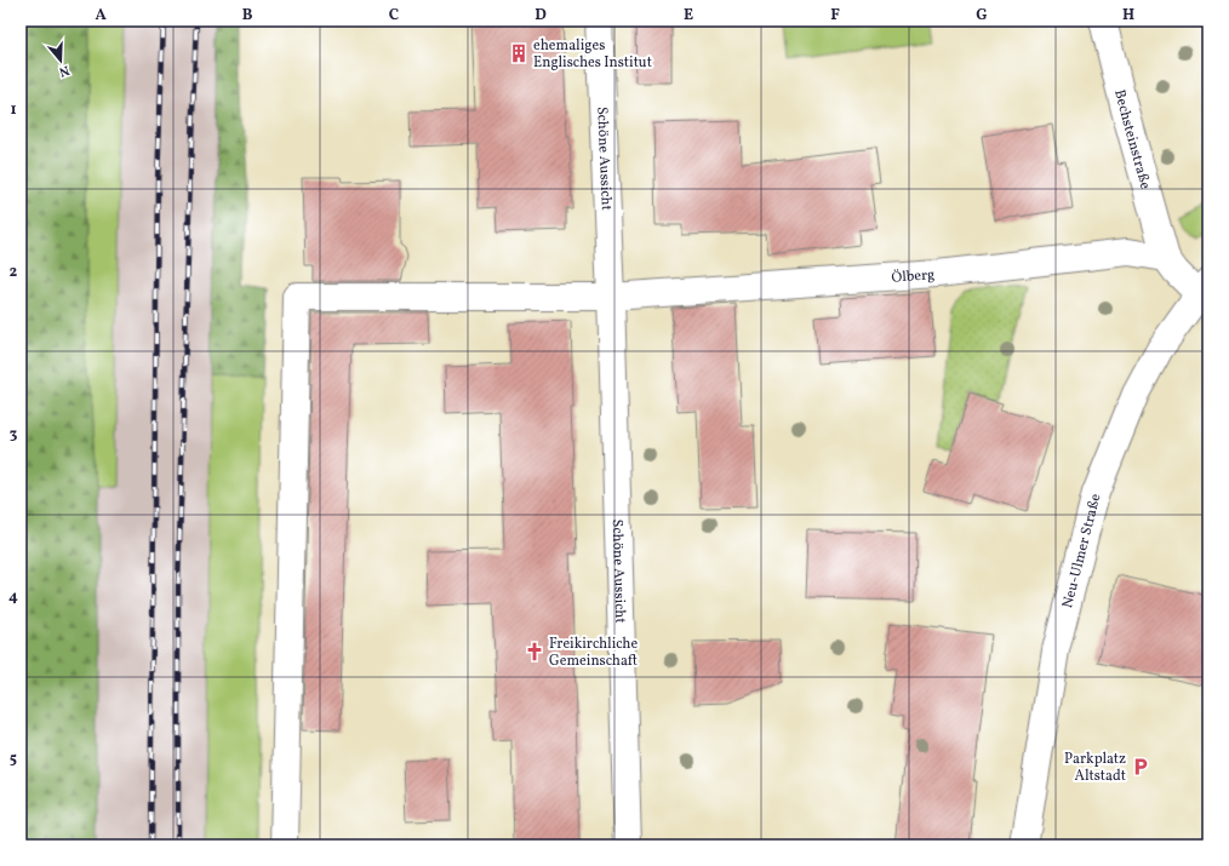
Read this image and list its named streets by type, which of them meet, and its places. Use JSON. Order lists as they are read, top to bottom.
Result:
{
  "streets": {
    "street": [
      "Bechsteinstraße",
      "Schöne Aussicht",
      "Ölberg",
      "Neu-Ulmer Straße"
    ]
  },
  "crossings": [
    ["Bechsteinstraße", "Ölberg"],
    ["Schöne Aussicht", "Ölberg"]
  ],
  "places": {
    "building": ["ehemaliges Englisches Institut"],
    "church": ["Freikirchliche Gemeinschaft"],
    "parking": ["Parkplatz Altstadt"]
  },
  "north": "bottom",
  "grid": {
    "columns": [
      "A",
      "B",
      "C",
      "D",
      "E",
      "F",
      "G",
      "H"
    ],
    "rows": [
      "1",
      "2",
      "3",
      "4",
      "5"
    ]
  }
}
